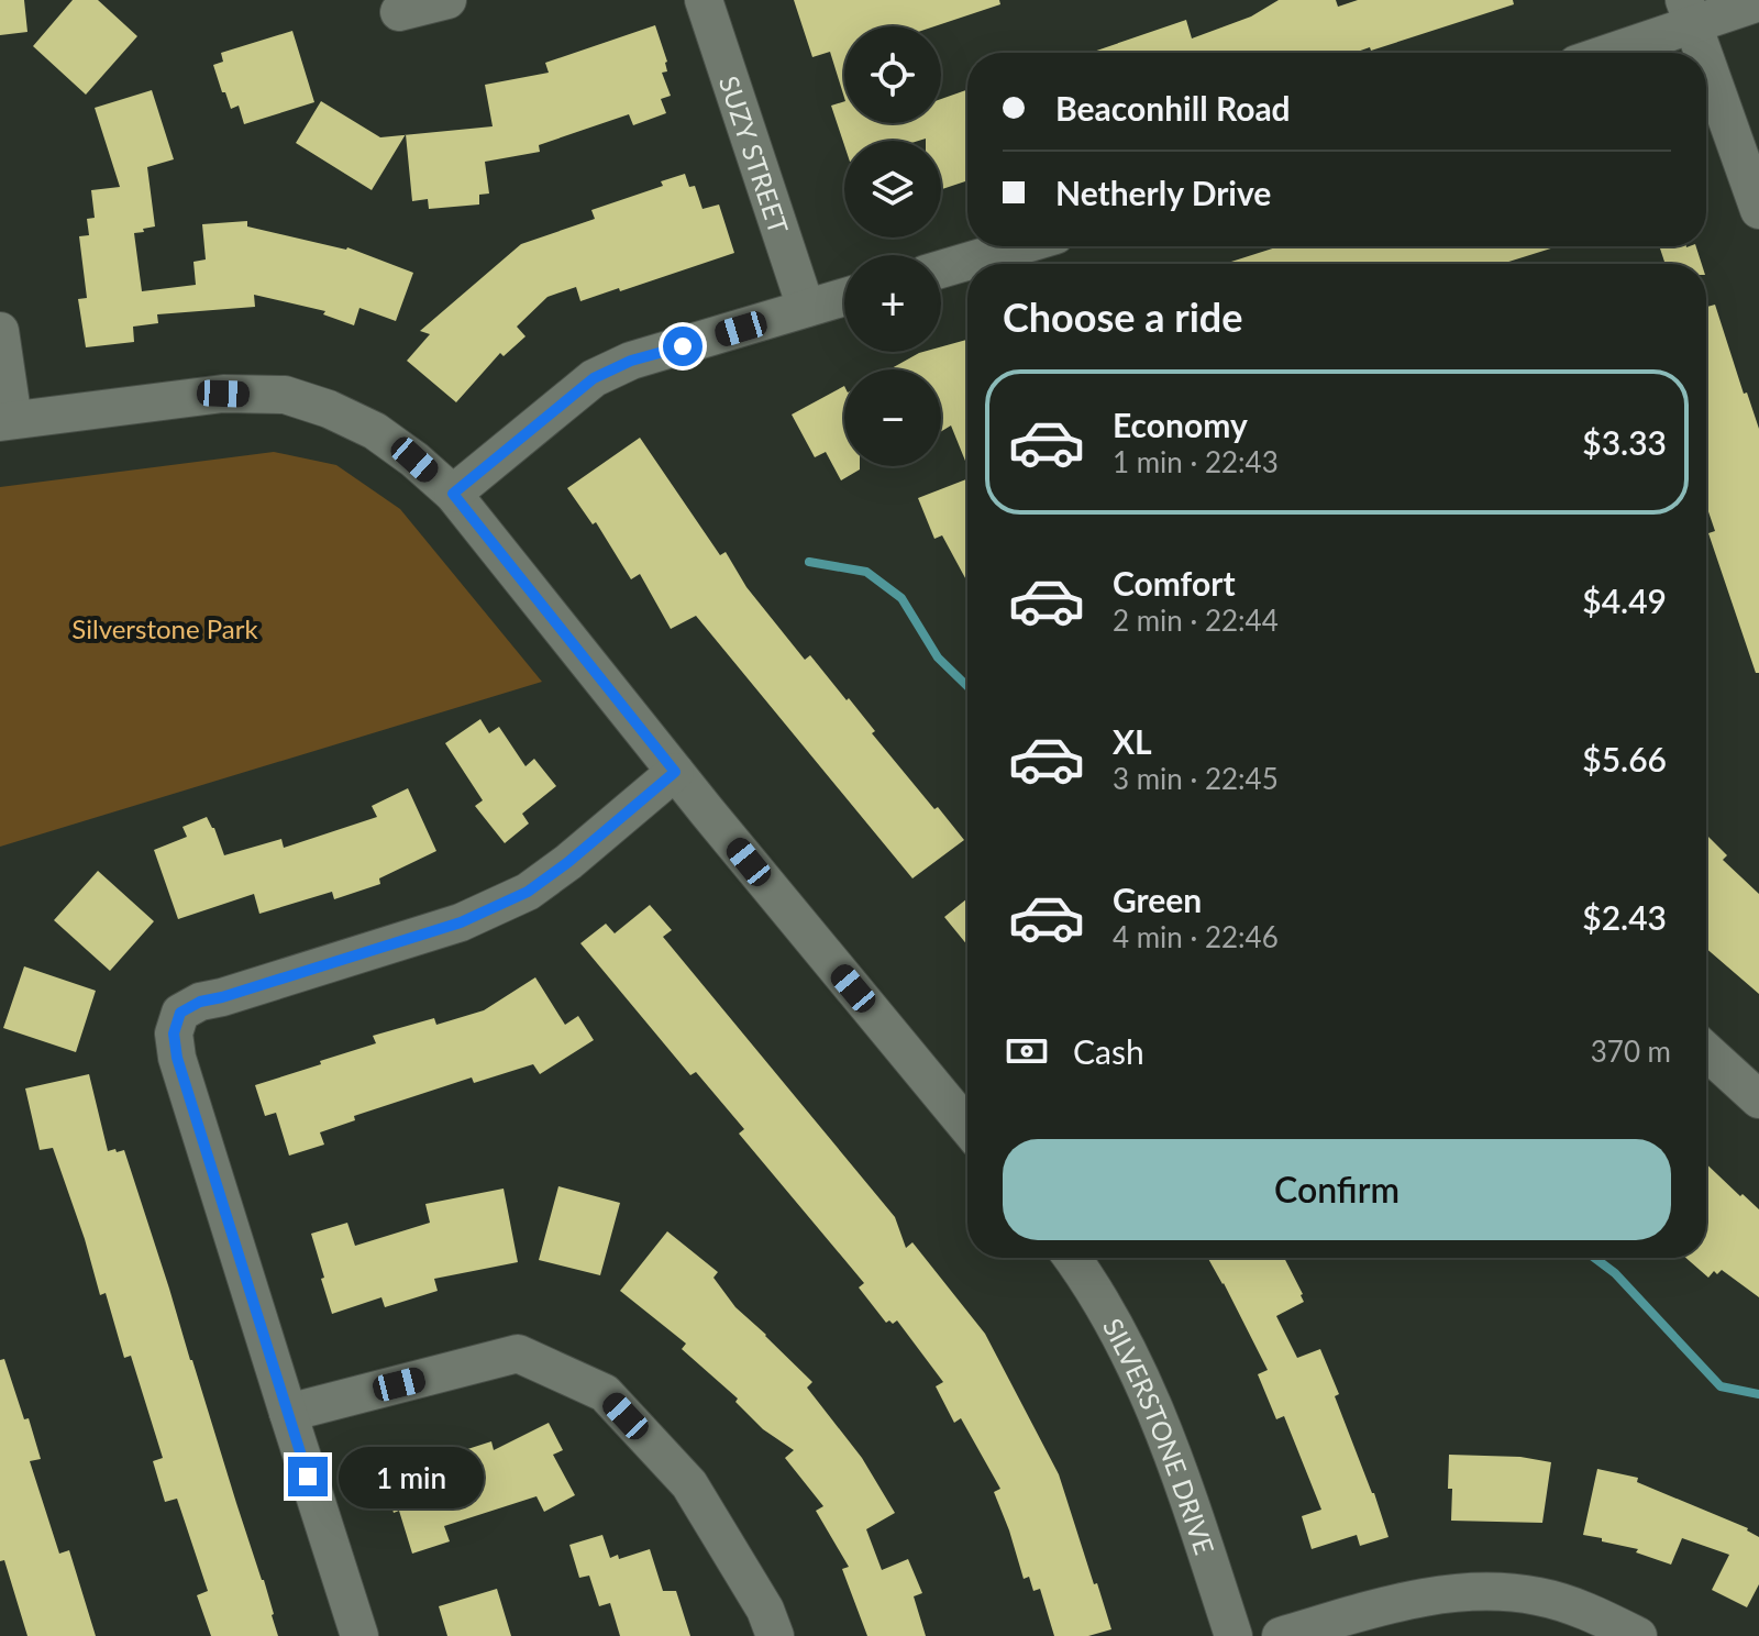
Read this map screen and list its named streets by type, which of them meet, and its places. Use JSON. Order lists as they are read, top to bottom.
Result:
{
  "streets": {
    "street": ["SUZY STREET", "SILVERSTONE DRIVE"]
  },
  "parks": ["Silverstone Park"],
  "page": {
    "map_buttons": ["+", "−"],
    "banner": ["Beaconhill Road", "Netherly Drive"],
    "heading": "Choose a ride",
    "list": [
      {
        "name": "Economy",
        "note": "1 min · 22:43",
        "value": "$3.33"
      },
      {
        "name": "Comfort",
        "note": "2 min · 22:44",
        "value": "$4.49"
      },
      {
        "name": "XL",
        "note": "3 min · 22:45",
        "value": "$5.66"
      },
      {
        "name": "Green",
        "note": "4 min · 22:46",
        "value": "$2.43"
      }
    ],
    "pay": ["Cash", "370 m"],
    "buttons": "Confirm",
    "bubble": "1 min"
  }
}
